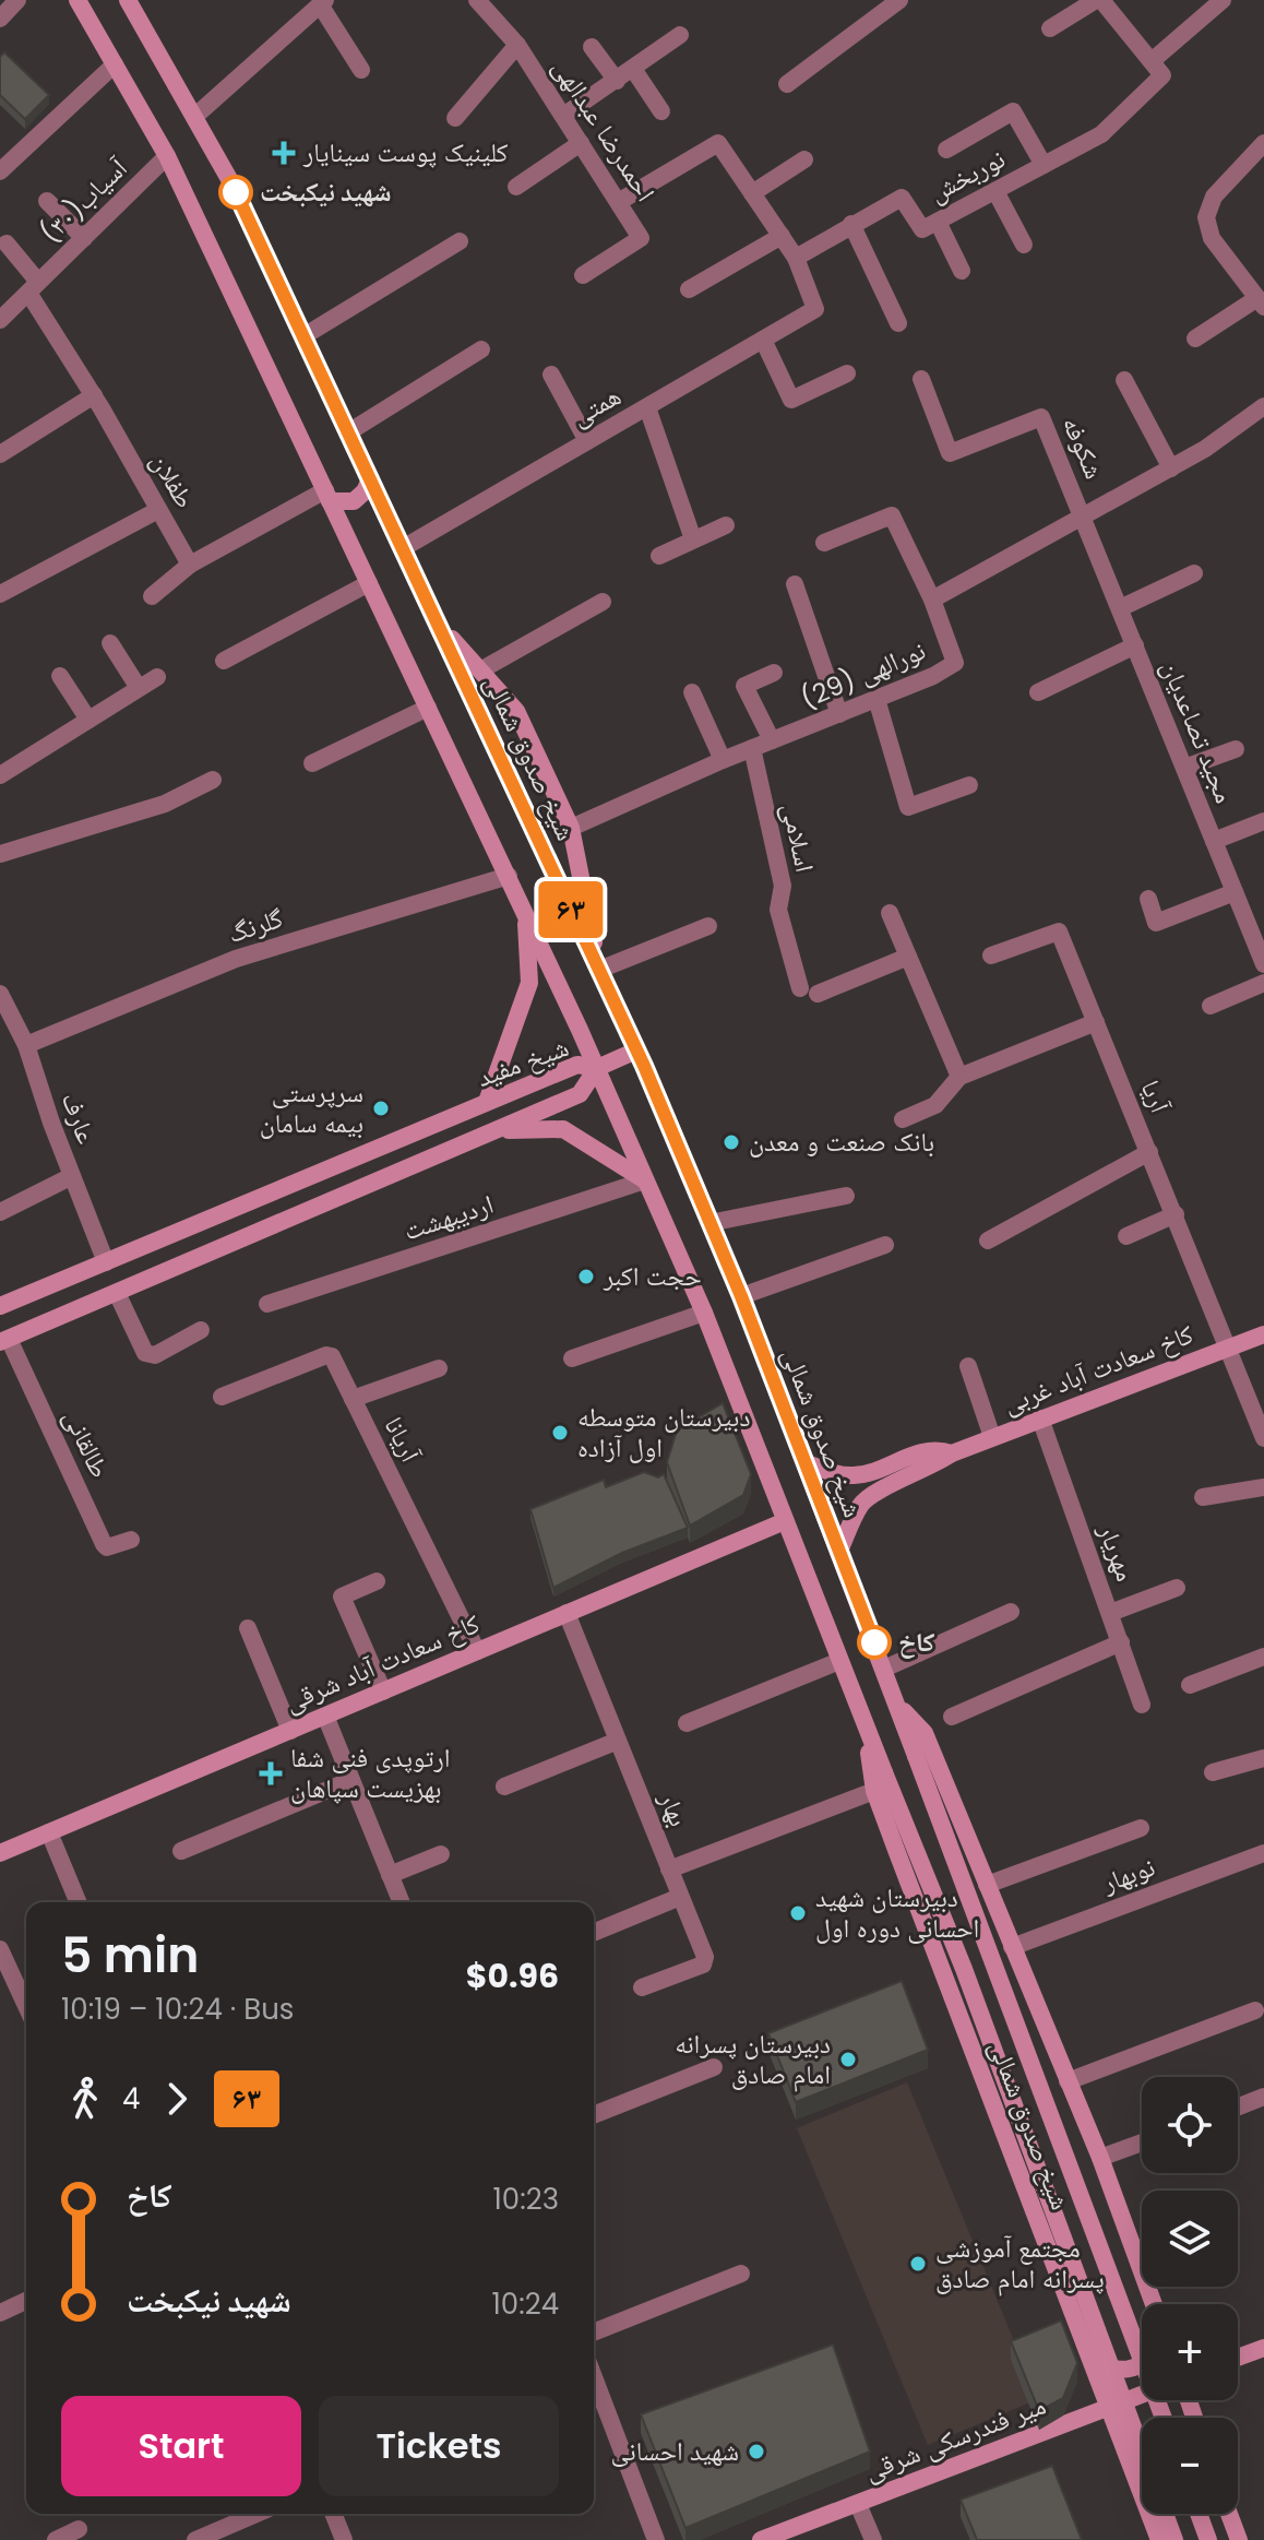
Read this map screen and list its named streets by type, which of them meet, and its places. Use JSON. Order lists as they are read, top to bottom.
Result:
{
  "streets": {
    "main road": [
      "شیخ صدوق شمالی",
      "شیخ مفید",
      "کاخ سعادت آباد غربی",
      "کاخ سعادت آباد شرقی",
      "میر فندرسکی شرقی"
    ],
    "street": [
      "احمدرضا عبدالهی",
      "نوربخش",
      "آسیاب(۳۰)",
      "همتی",
      "شکوفه",
      "طفلان",
      "نورالهی (29)",
      "مجید تصاعدیان",
      "اسلامی",
      "گلرنگ",
      "آریا",
      "عارف",
      "اردیبهشت",
      "آریانا",
      "طالقانی",
      "مهریار",
      "بهار",
      "نوبهار"
    ]
  },
  "crossings": [
    ["نوربخش", "همتی"],
    ["آسیاب(۳۰)", "طفلان"],
    ["آسیاب(۳۰)", "شیخ صدوق شمالی"],
    ["همتی", "شیخ صدوق شمالی"],
    ["شکوفه", "نورالهی (29)"],
    ["شکوفه", "مجید تصاعدیان"],
    ["نورالهی (29)", "مجید تصاعدیان"],
    ["نورالهی (29)", "اسلامی"],
    ["شیخ صدوق شمالی", "گلرنگ"],
    ["شیخ صدوق شمالی", "شیخ مفید"],
    ["شیخ صدوق شمالی", "اردیبهشت"],
    ["شیخ صدوق شمالی", "کاخ سعادت آباد شرقی"],
    ["شیخ صدوق شمالی", "نوبهار"],
    ["شیخ صدوق شمالی", "میر فندرسکی شرقی"],
    ["گلرنگ", "عارف"],
    ["شیخ مفید", "عارف"],
    ["شیخ مفید", "طالقانی"],
    ["آریا", "کاخ سعادت آباد غربی"],
    ["کاخ سعادت آباد غربی", "مهریار"],
    ["آریانا", "کاخ سعادت آباد شرقی"],
    ["کاخ سعادت آباد شرقی", "بهار"]
  ],
  "places": {
    "health": ["کلینیک پوست سینایار", "ارتوپدی فنی شفا بهزیست سپاهان"],
    "other": [
      "شهید نیکبخت",
      "سرپرستی بیمه سامان",
      "بانک صنعت و معدن",
      "حجت اکبر",
      "دبیرستان متوسطه اول آزاده",
      "کاخ",
      "دبیرستان شهید احسانى دوره اول",
      "دبیرستان پسرانه امام صادق",
      "مجتمع آموزشی پسرانه امام صادق",
      "شهید احسانی"
    ]
  },
  "lines": ["bus line ۶۳"],
  "page": {
    "on_map": "۶۳",
    "heading": ["5 min", "10:19 – 10:24 · Bus", "$0.96"],
    "legs": ["4", "۶۳"],
    "map_buttons": ["+", "−"],
    "list": [
      {
        "name": "کاخ",
        "value": "10:23"
      },
      {
        "name": "شهید نیکبخت",
        "value": "10:24"
      }
    ],
    "buttons": ["Start", "Tickets"]
  }
}
